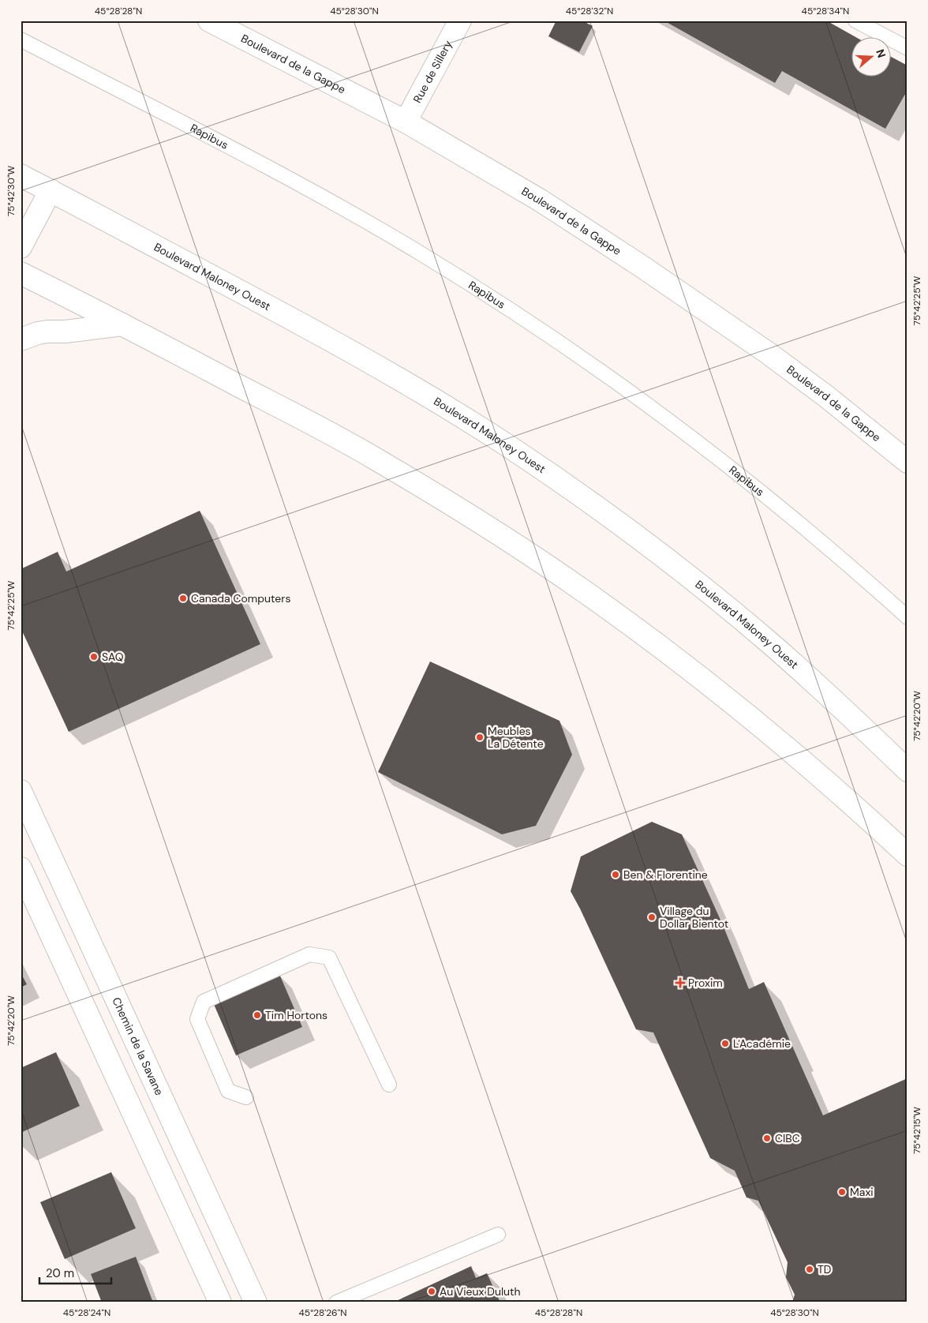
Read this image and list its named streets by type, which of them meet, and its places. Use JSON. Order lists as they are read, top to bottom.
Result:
{
  "streets": {
    "main road": [
      "Boulevard de la Gappe",
      "Rue de Sillery",
      "Boulevard Maloney Ouest",
      "Chemin de la Savane"
    ],
    "lane": ["Rapibus"]
  },
  "crossings": [
    ["Boulevard de la Gappe", "Rue de Sillery"]
  ],
  "places": {
    "other": [
      "Canada Computers",
      "SAQ",
      "Meubles La Détente",
      "Ben & Florentine",
      "Village du Dollar Bientot",
      "Tim Hortons",
      "L'Académie",
      "CIBC",
      "Maxi",
      "TD",
      "Au Vieux Duluth"
    ],
    "health": ["Proxim"]
  },
  "scale_bar": "20 m",
  "north": "right",
  "coordinates": [
    "45°28'28\"N",
    "45°28'30\"N",
    "45°28'32\"N",
    "45°28'34\"N",
    "75°42'30\"W",
    "75°42'25\"W",
    "75°42'20\"W",
    "75°42'15\"W",
    "45°28'24\"N",
    "45°28'26\"N"
  ]
}
